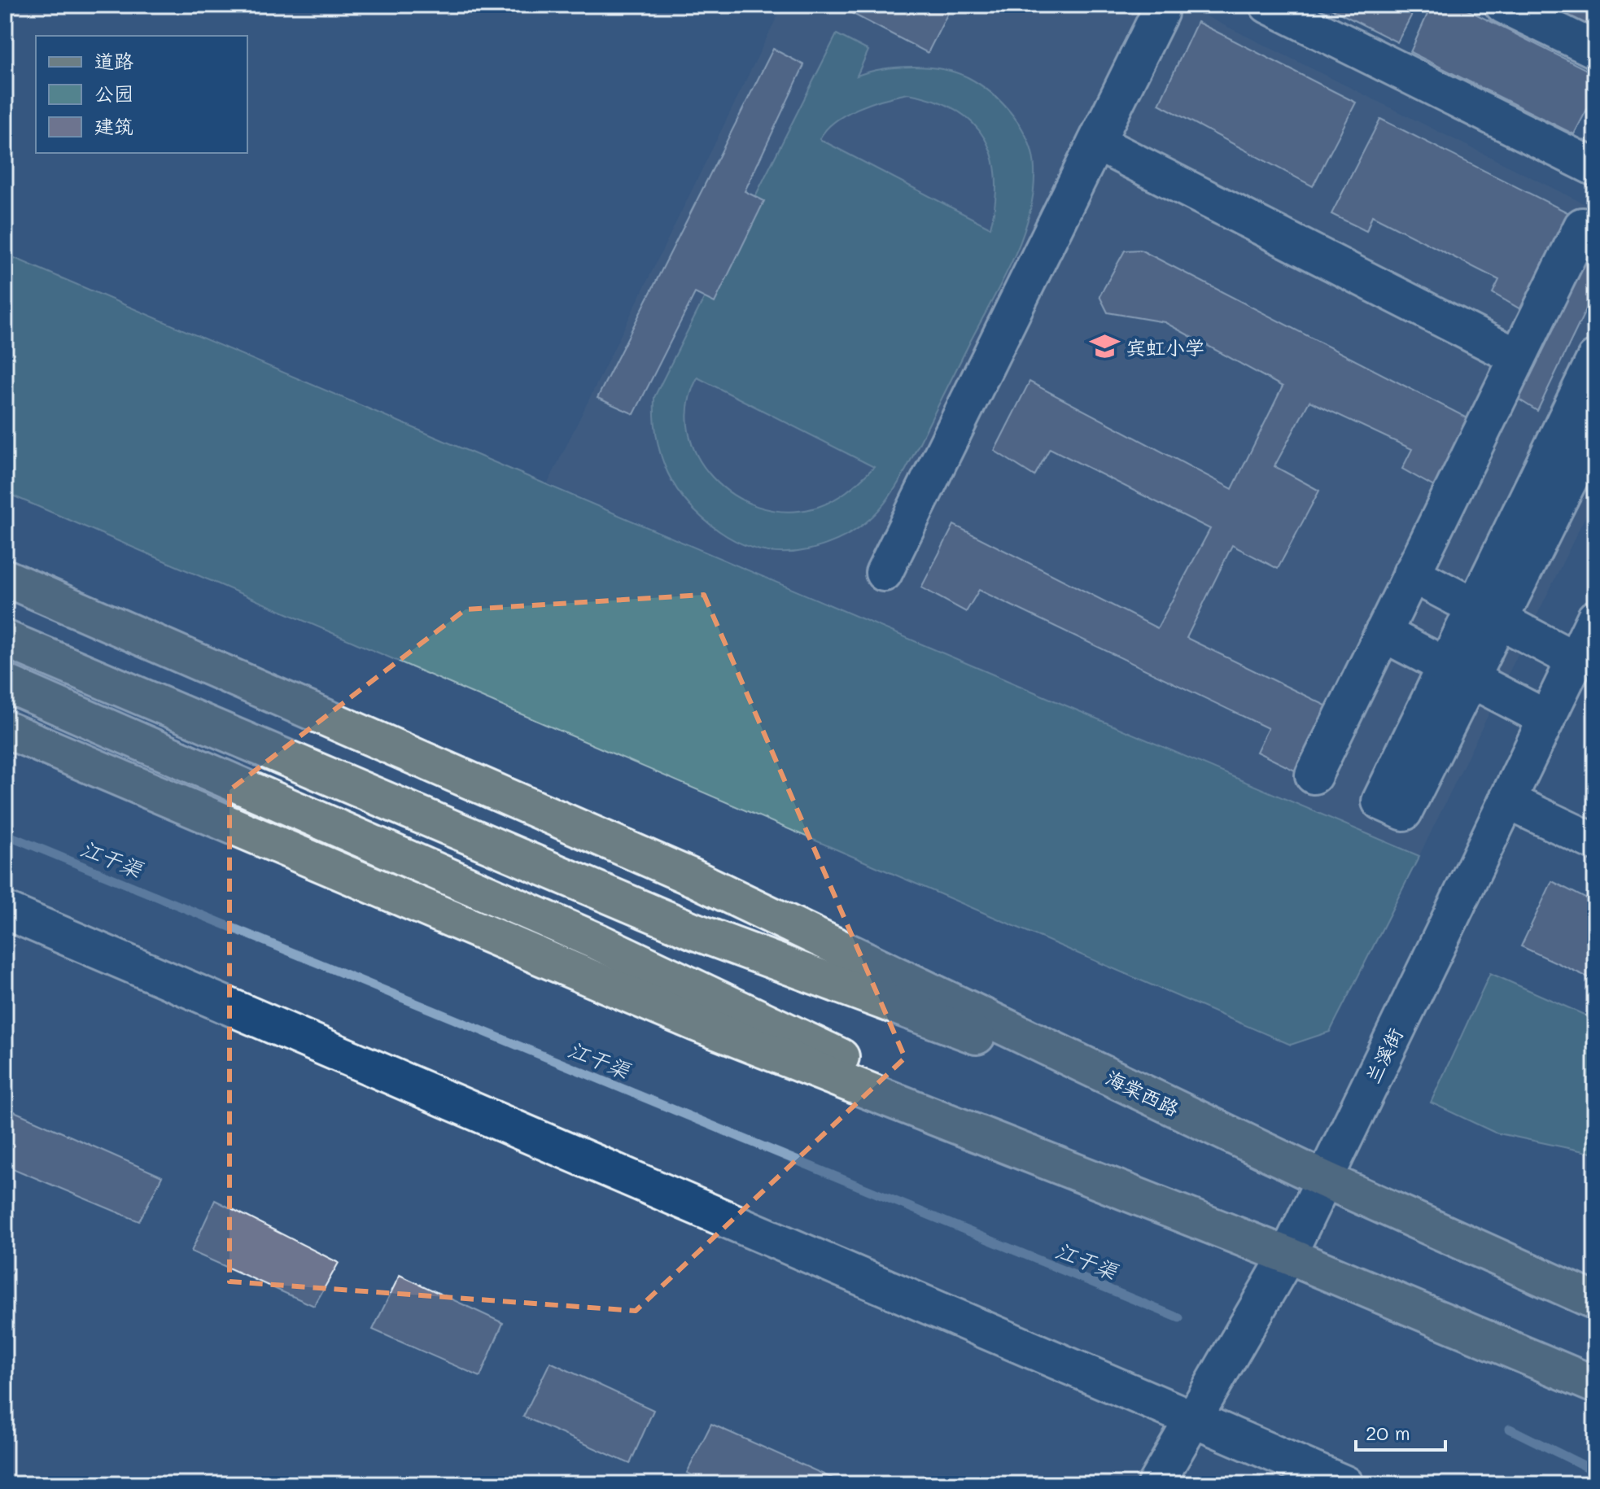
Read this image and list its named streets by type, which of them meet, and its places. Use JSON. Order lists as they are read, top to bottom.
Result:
{
  "streets": {
    "main road": ["海棠西路"],
    "street": ["兰溪街"]
  },
  "crossings": [
    ["兰溪街", "海棠西路"]
  ],
  "water": ["江干渠"],
  "places": {
    "school or university": ["宾虹小学"]
  },
  "legend": ["道路", "公园", "建筑"],
  "scale_bar": "20 m"
}
